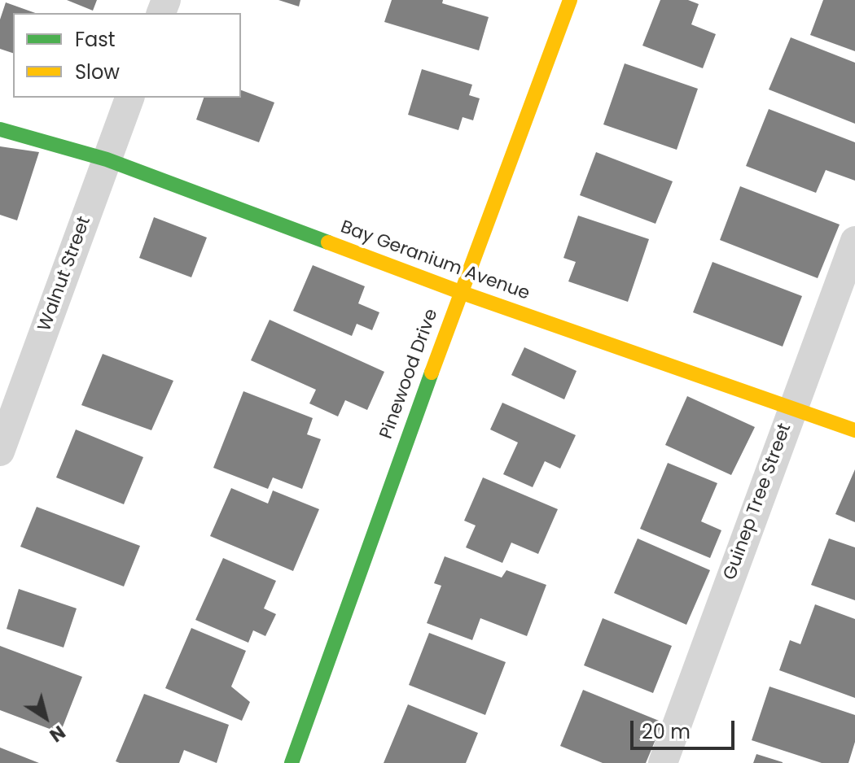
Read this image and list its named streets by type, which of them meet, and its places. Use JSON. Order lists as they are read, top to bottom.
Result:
{
  "streets": {
    "street": [
      "Bay Geranium Avenue",
      "Walnut Street",
      "Pinewood Drive",
      "Guinep Tree Street"
    ]
  },
  "crossings": [
    ["Bay Geranium Avenue", "Walnut Street"],
    ["Bay Geranium Avenue", "Pinewood Drive"],
    ["Bay Geranium Avenue", "Guinep Tree Street"]
  ],
  "legend": ["Fast", "Slow"],
  "scale_bar": "20 m",
  "north": "bottom right"
}
